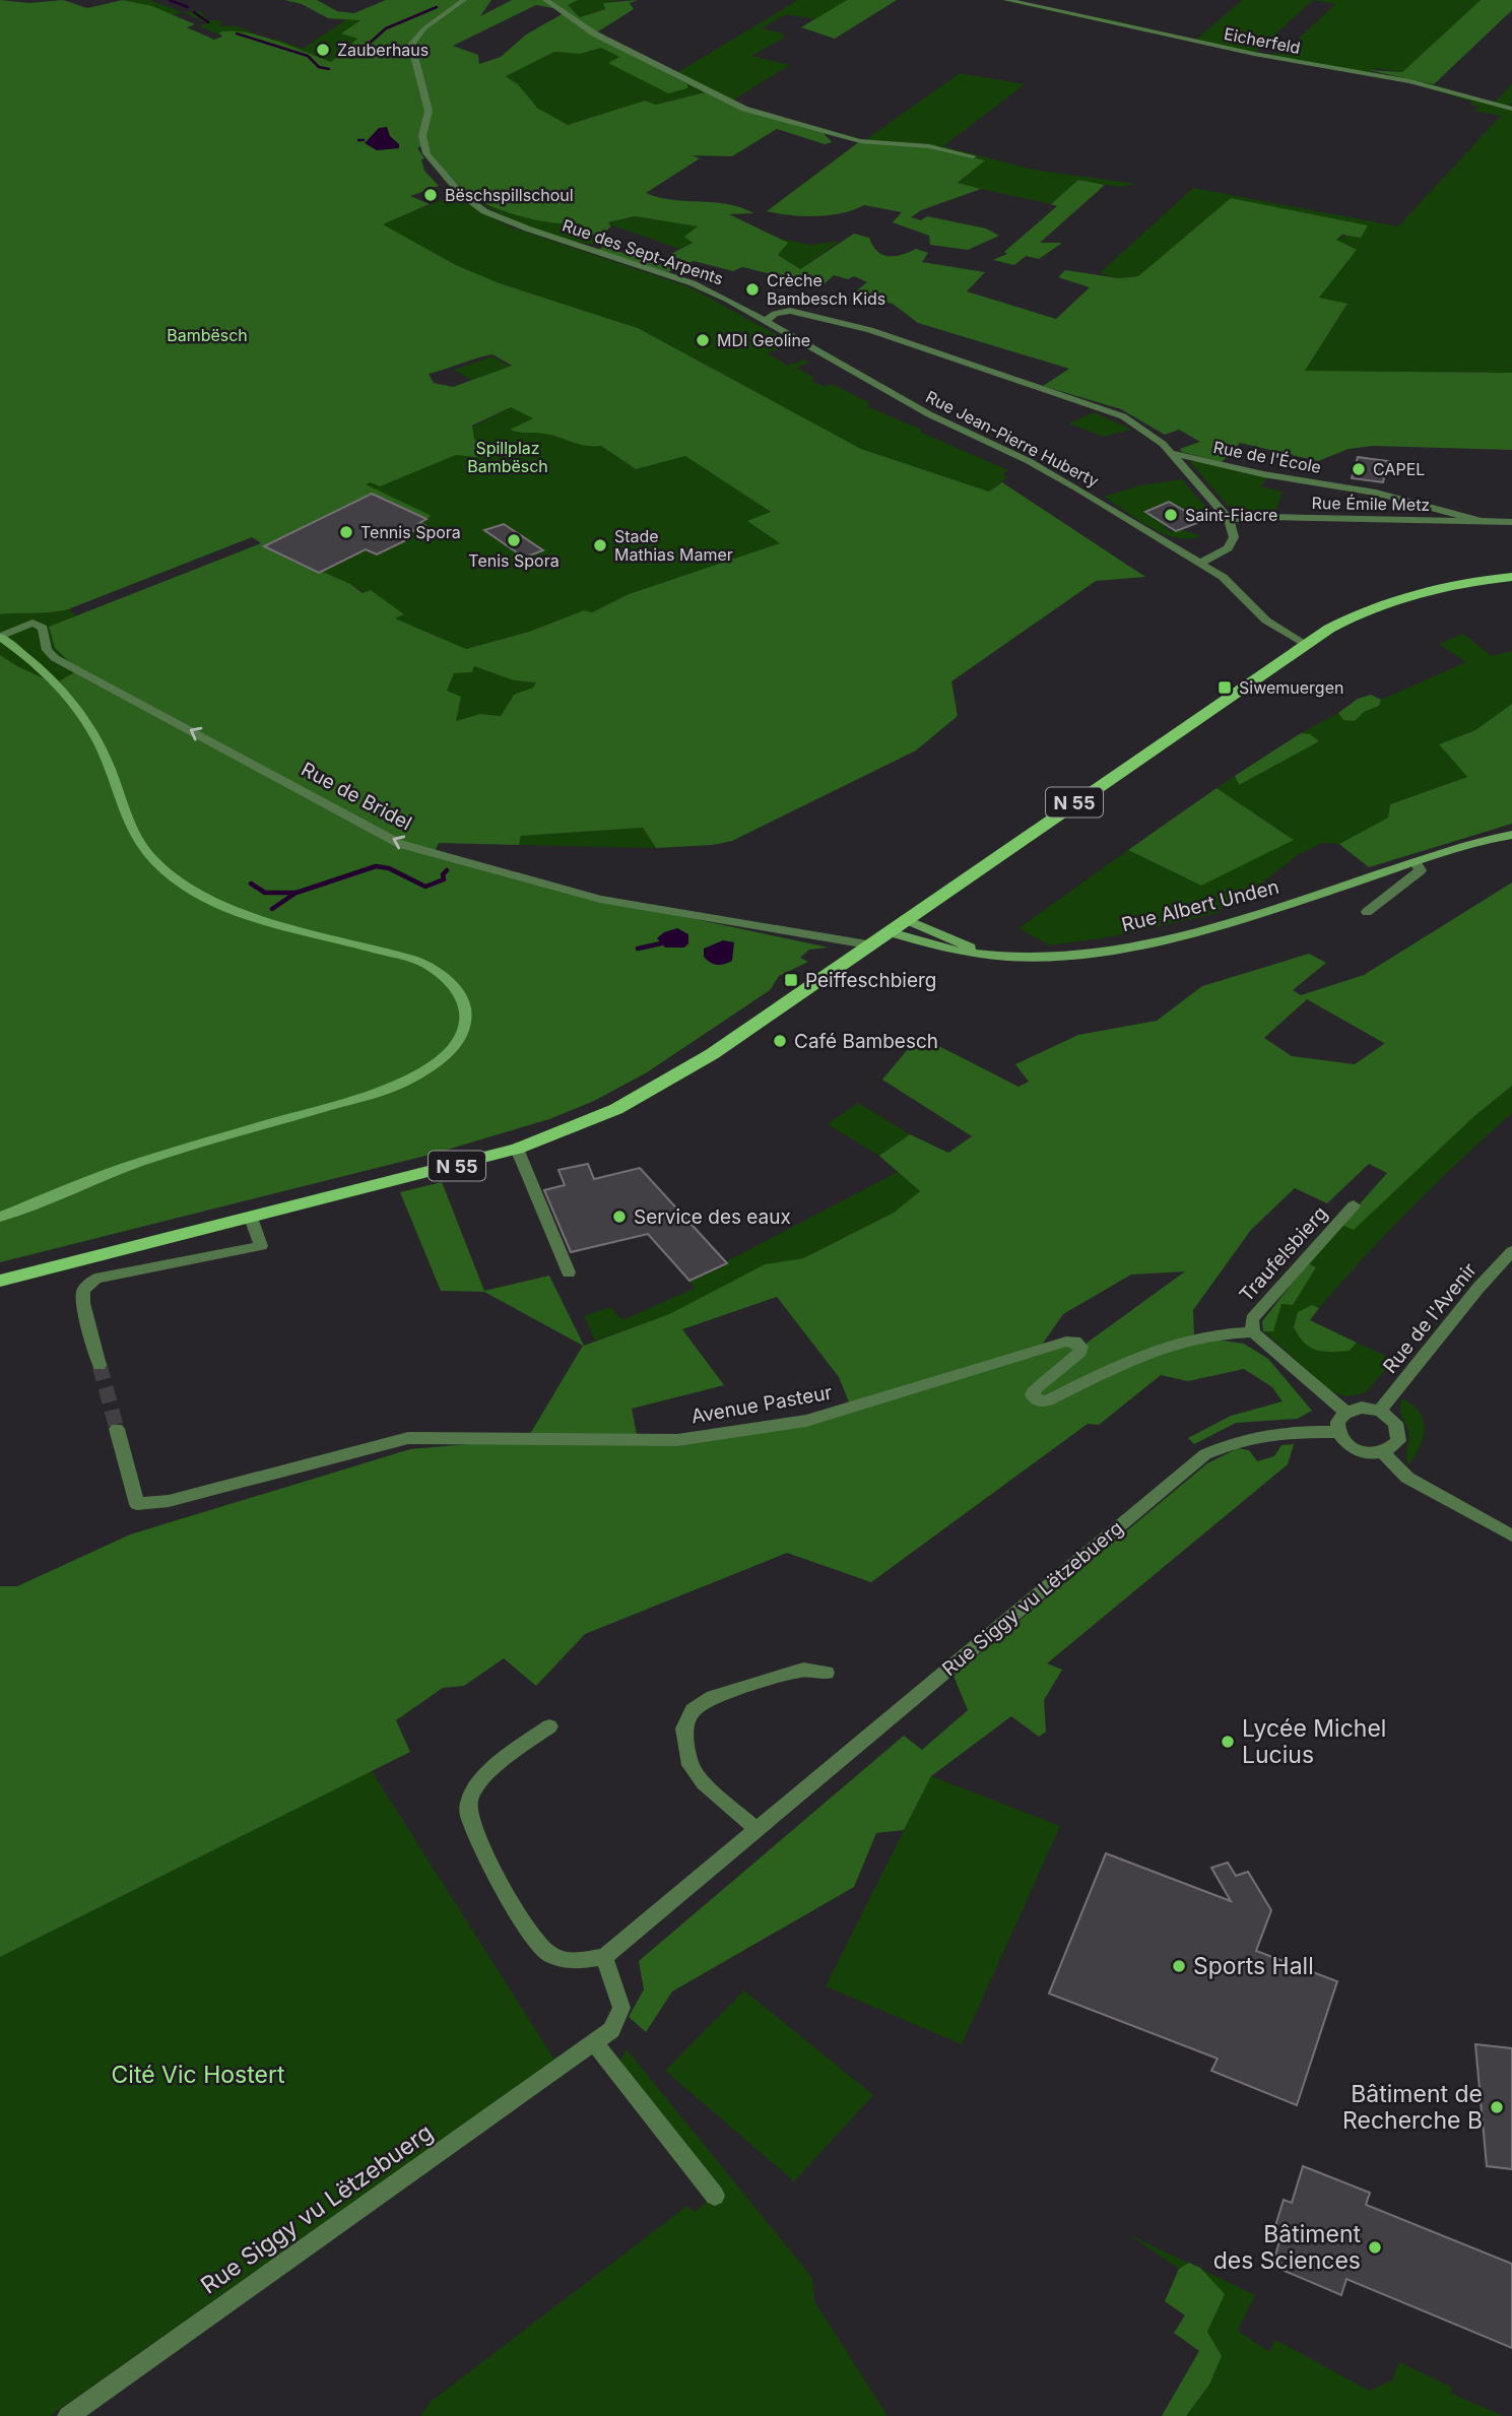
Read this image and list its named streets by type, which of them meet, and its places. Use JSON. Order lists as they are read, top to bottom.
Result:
{
  "streets": {
    "main road": ["N 55", "Rue Albert Unden"],
    "street": [
      "Eicherfeld",
      "Rue des Sept-Arpents",
      "Rue Jean-Pierre Huberty",
      "Rue de l'École",
      "Rue Émile Metz",
      "Rue de Bridel",
      "Traufelsbierg",
      "Rue de l'Avenir",
      "Avenue Pasteur",
      "Rue Siggy vu Lëtzebuerg"
    ]
  },
  "crossings": [
    ["Rue des Sept-Arpents", "Rue Jean-Pierre Huberty"],
    ["Rue Jean-Pierre Huberty", "N 55"],
    ["Rue de l'École", "Rue Émile Metz"],
    ["Rue de Bridel", "N 55"],
    ["N 55", "Rue Albert Unden"],
    ["Traufelsbierg", "Avenue Pasteur"],
    ["Rue de l'Avenir", "Rue Siggy vu Lëtzebuerg"]
  ],
  "one_way": ["Rue de Bridel"],
  "parks": ["Bambësch", "Spillplaz Bambësch", "Cité Vic Hostert"],
  "places": {
    "other": [
      "Zauberhaus",
      "Bëschspillschoul",
      "Crèche Bambesch Kids",
      "MDI Geoline",
      "CAPEL",
      "Saint-Fiacre",
      "Tennis Spora",
      "Tenis Spora",
      "Stade Mathias Mamer",
      "Café Bambesch",
      "Service des eaux",
      "Lycée Michel Lucius",
      "Sports Hall",
      "Bâtiment de Recherche B",
      "Bâtiment des Sciences"
    ],
    "transit": ["Siwemuergen", "Peiffeschbierg"]
  }
}
